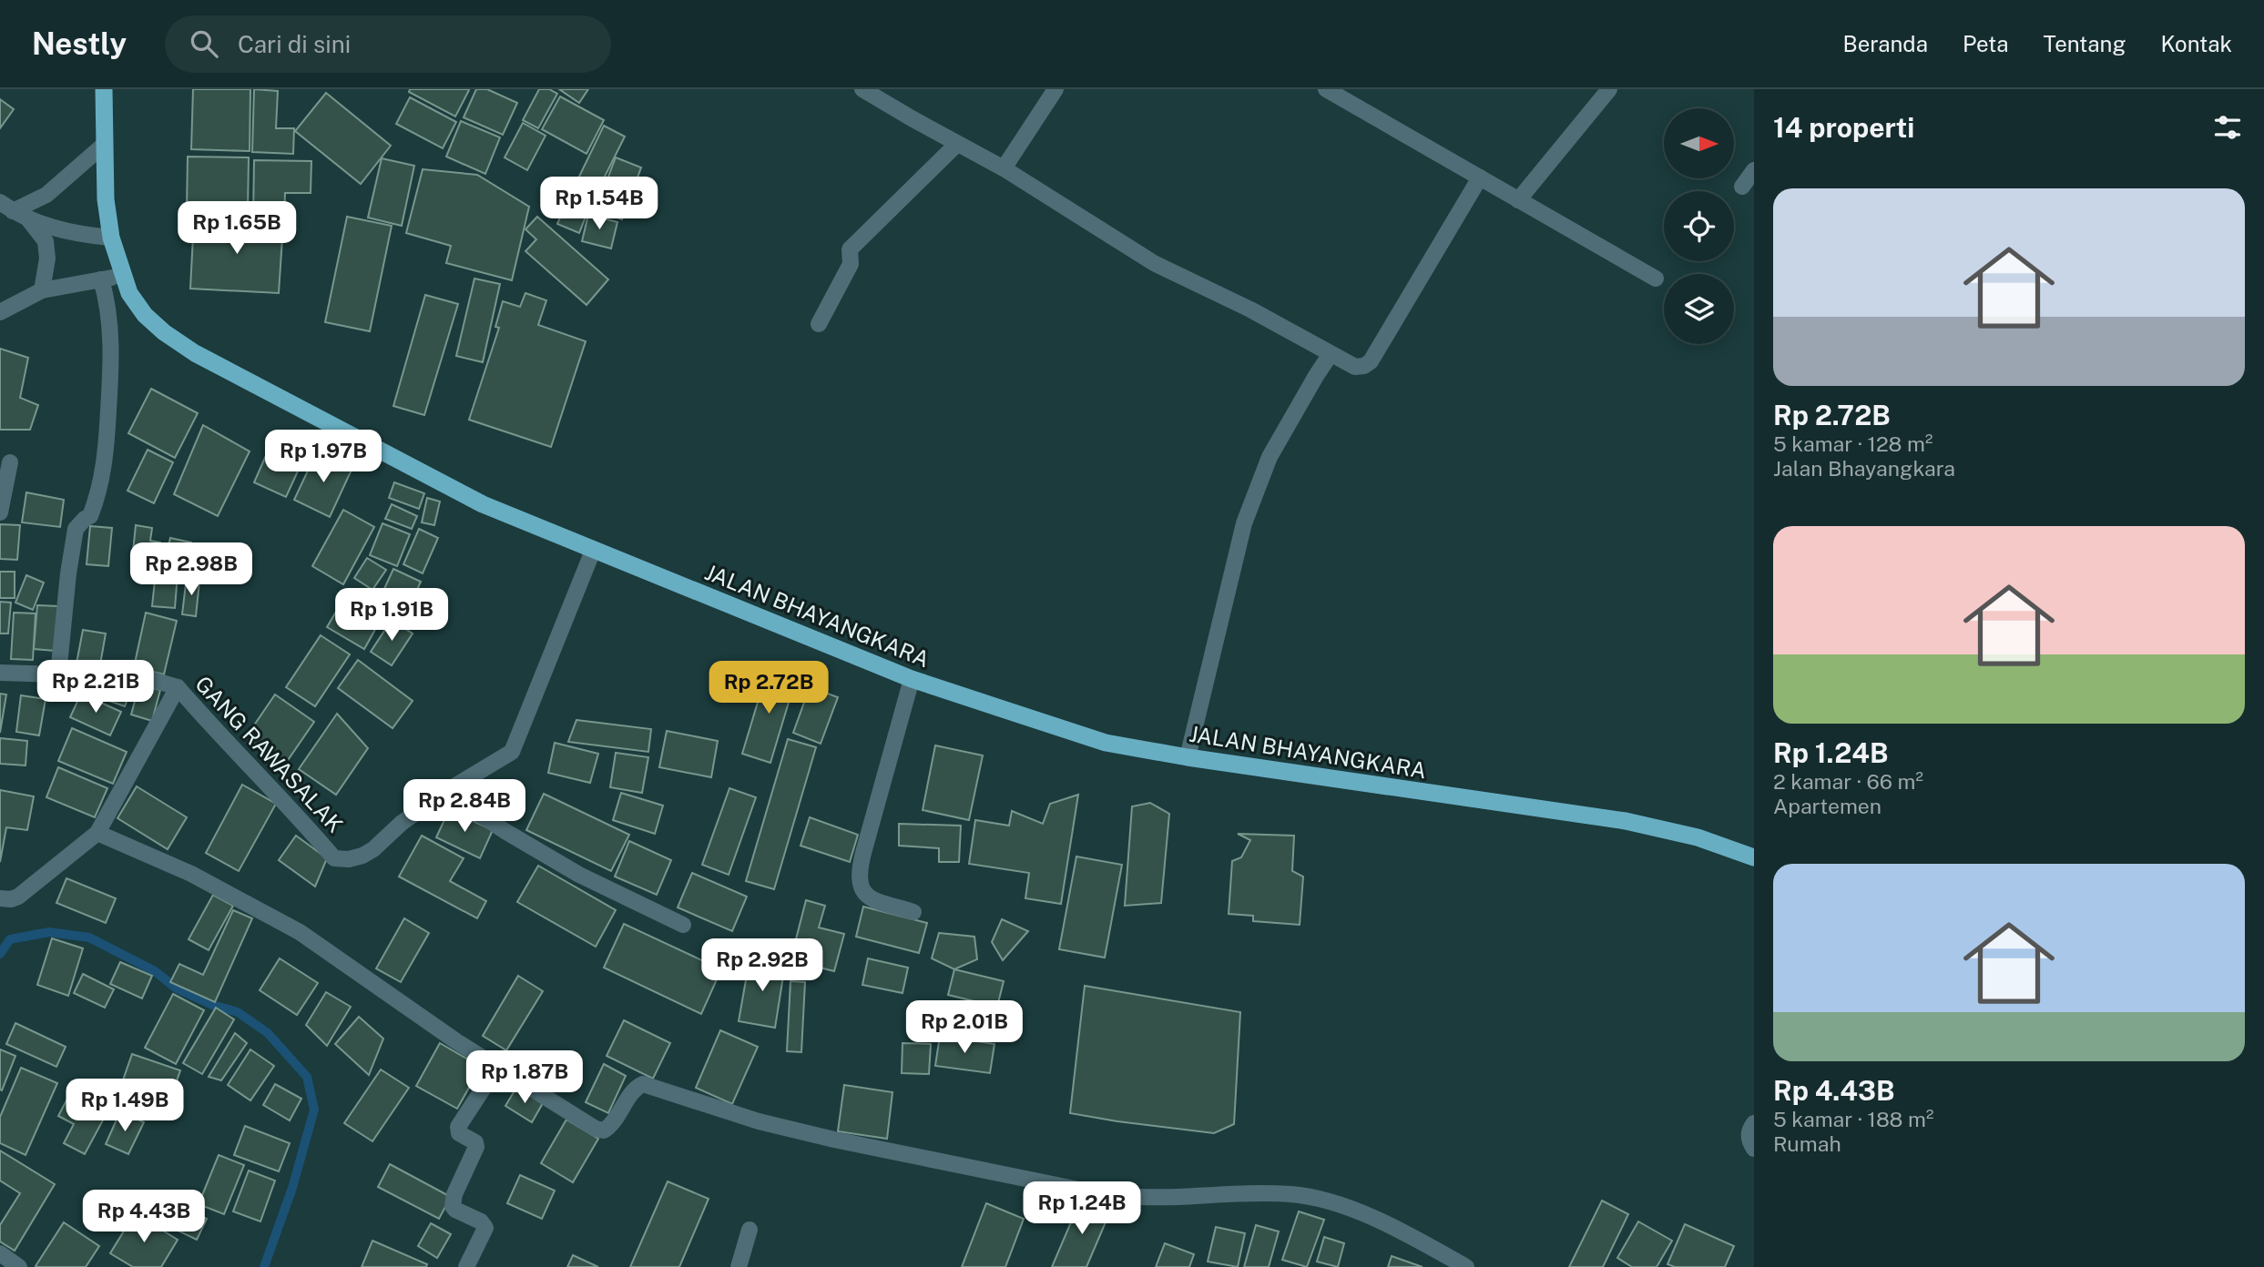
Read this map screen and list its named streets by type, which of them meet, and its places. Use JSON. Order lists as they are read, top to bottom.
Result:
{
  "streets": {
    "highway": ["JALAN BHAYANGKARA"],
    "street": ["GANG RAWASALAK"]
  },
  "crossings": [
    ["JALAN BHAYANGKARA", "GANG RAWASALAK"]
  ],
  "north": "right",
  "page": {
    "header": "Nestly",
    "search": "Cari di sini",
    "nav": [
      "Beranda",
      "Peta",
      "Tentang",
      "Kontak"
    ],
    "heading": "14 properti",
    "list": [
      {
        "name": "Rp 2.72B",
        "note": "5 kamar · 128 m² · Jalan Bhayangkara"
      },
      {
        "name": "Rp 1.24B",
        "note": "2 kamar · 66 m² · Apartemen"
      },
      {
        "name": "Rp 4.43B",
        "note": "5 kamar · 188 m² · Rumah"
      }
    ],
    "price": [
      "Rp 1.54B",
      "Rp 1.65B",
      "Rp 1.97B",
      "Rp 2.98B",
      "Rp 1.91B",
      "Rp 2.21B",
      "Rp 2.72B",
      "Rp 2.84B",
      "Rp 2.92B",
      "Rp 2.01B",
      "Rp 1.87B",
      "Rp 1.49B",
      "Rp 1.24B",
      "Rp 4.43B"
    ]
  }
}
